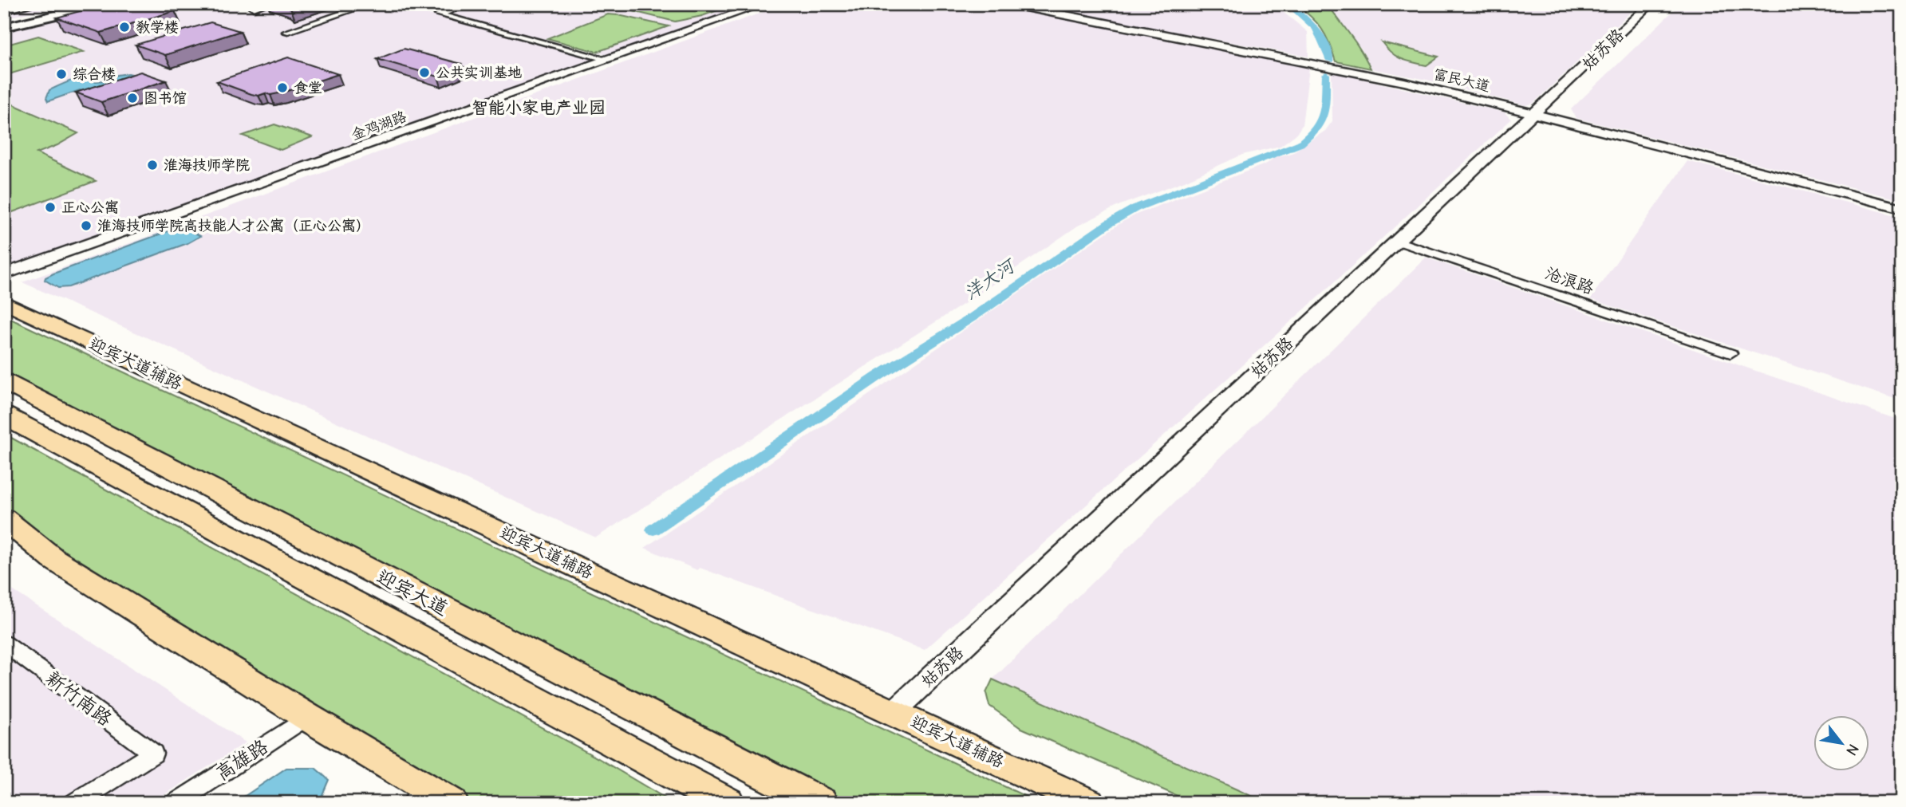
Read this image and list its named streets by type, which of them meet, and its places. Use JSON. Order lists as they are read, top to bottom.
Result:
{
  "streets": {
    "highway": ["迎宾大道"],
    "main road": ["迎宾大道辅路"],
    "street": [
      "姑苏路",
      "富民大道",
      "金鸡湖路",
      "沧浪路",
      "新竹南路",
      "高雄路"
    ]
  },
  "crossings": [
    ["姑苏路", "富民大道"],
    ["姑苏路", "沧浪路"],
    ["姑苏路", "迎宾大道辅路"]
  ],
  "districts": ["智能小家电产业园"],
  "water": ["洋大河"],
  "places": [
    "教学楼",
    "公共实训基地",
    "综合楼",
    "食堂",
    "图书馆",
    "淮海技师学院",
    "正心公寓",
    "淮海技师学院高技能人才公寓（正心公寓）"
  ],
  "north": "bottom right"
}
